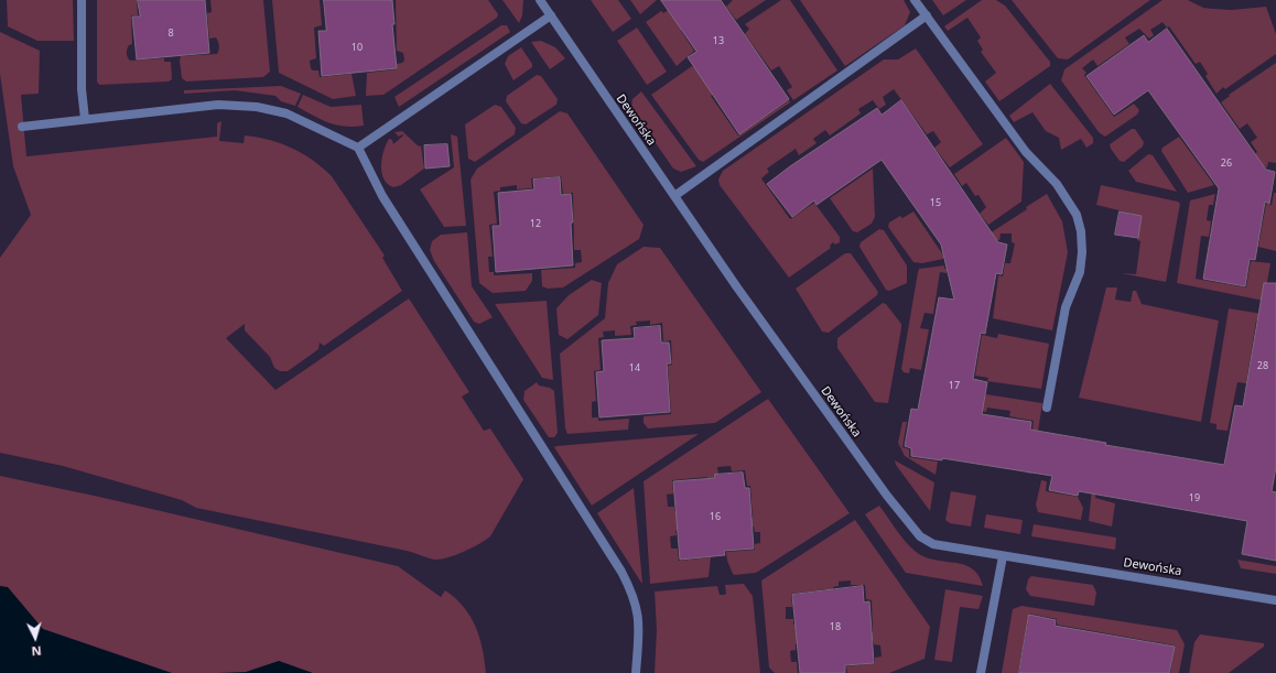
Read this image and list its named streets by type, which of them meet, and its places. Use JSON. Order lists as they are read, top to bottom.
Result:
{
  "streets": {
    "street": ["Dewońska"]
  },
  "house_numbers": [
    "8",
    "13",
    "10",
    "26",
    "15",
    "12",
    "28",
    "14",
    "17",
    "19",
    "16",
    "18"
  ],
  "north": "bottom"
}
